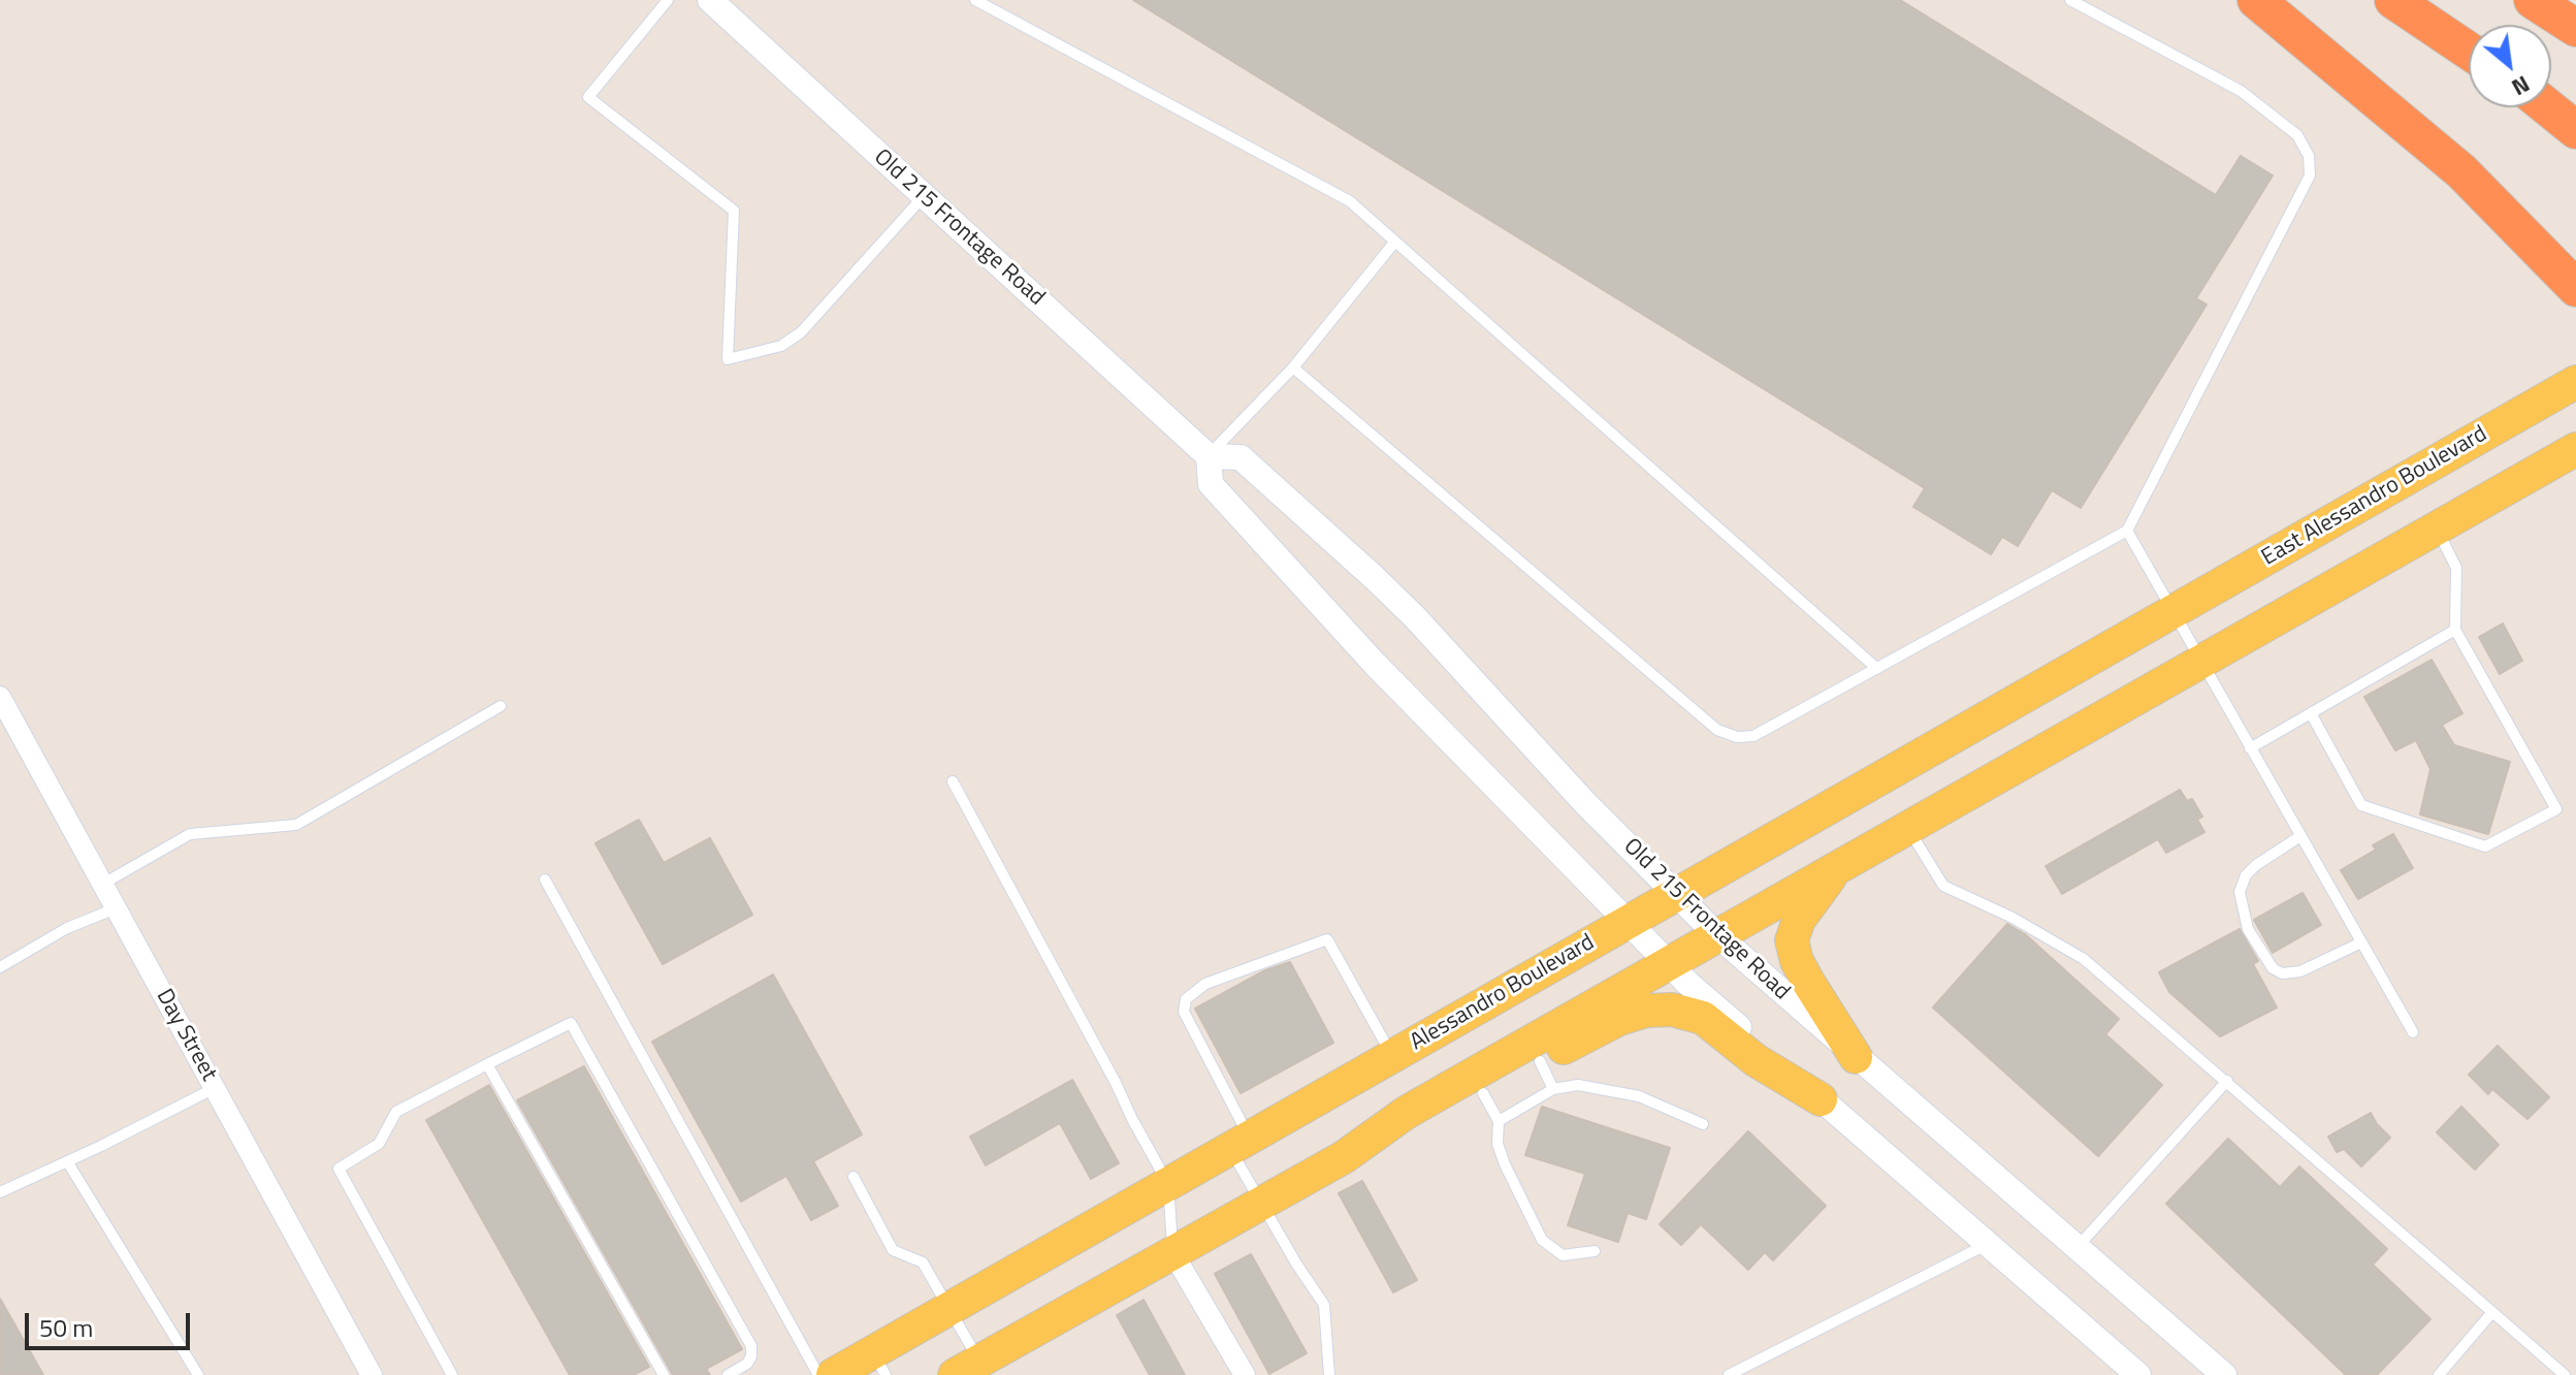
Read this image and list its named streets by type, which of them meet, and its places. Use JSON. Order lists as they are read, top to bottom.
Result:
{
  "streets": {
    "main road": ["East Alessandro Boulevard", "Alessandro Boulevard"],
    "street": ["Old 215 Frontage Road", "Day Street"]
  },
  "crossings": [
    ["Old 215 Frontage Road", "Alessandro Boulevard"],
    ["East Alessandro Boulevard", "Alessandro Boulevard"]
  ],
  "scale_bar": "50 m",
  "north": "bottom right"
}
